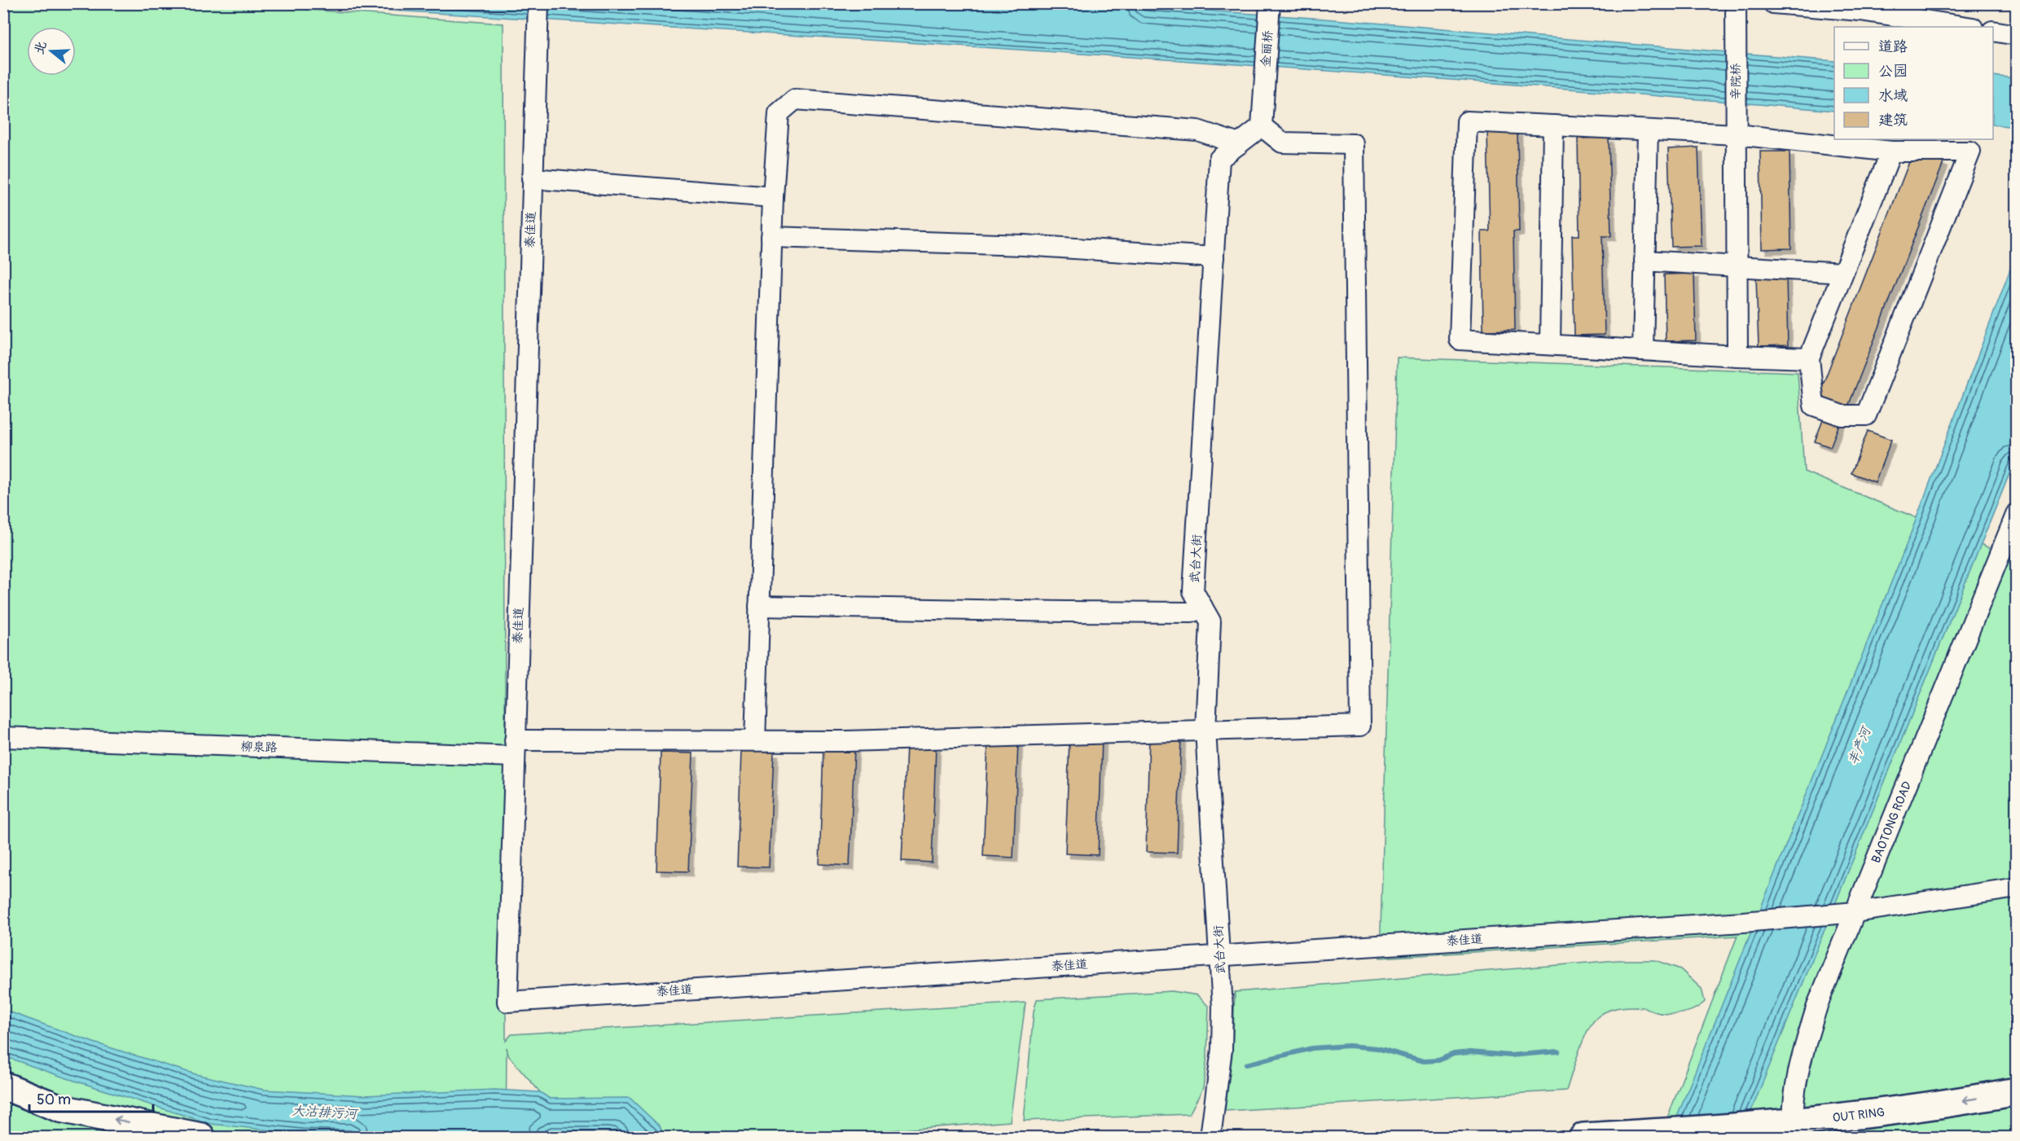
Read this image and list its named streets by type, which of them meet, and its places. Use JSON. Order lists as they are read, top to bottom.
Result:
{
  "streets": {
    "highway": ["OUT RING"],
    "street": [
      "金丽桥",
      "辛院桥",
      "泰佳道",
      "武台大街",
      "柳泉路",
      "BAOTONG ROAD"
    ]
  },
  "crossings": [
    ["金丽桥", "武台大街"],
    ["金丽桥", "柳泉路"],
    ["泰佳道", "武台大街"],
    ["泰佳道", "柳泉路"],
    ["泰佳道", "BAOTONG ROAD"],
    ["武台大街", "柳泉路"],
    ["BAOTONG ROAD", "OUT RING"]
  ],
  "one_way": ["OUT RING"],
  "water": ["丰产河", "大沽排污河"],
  "legend": [
    "道路",
    "公园",
    "水域",
    "建筑"
  ],
  "scale_bar": "50 m",
  "north": "left"
}
